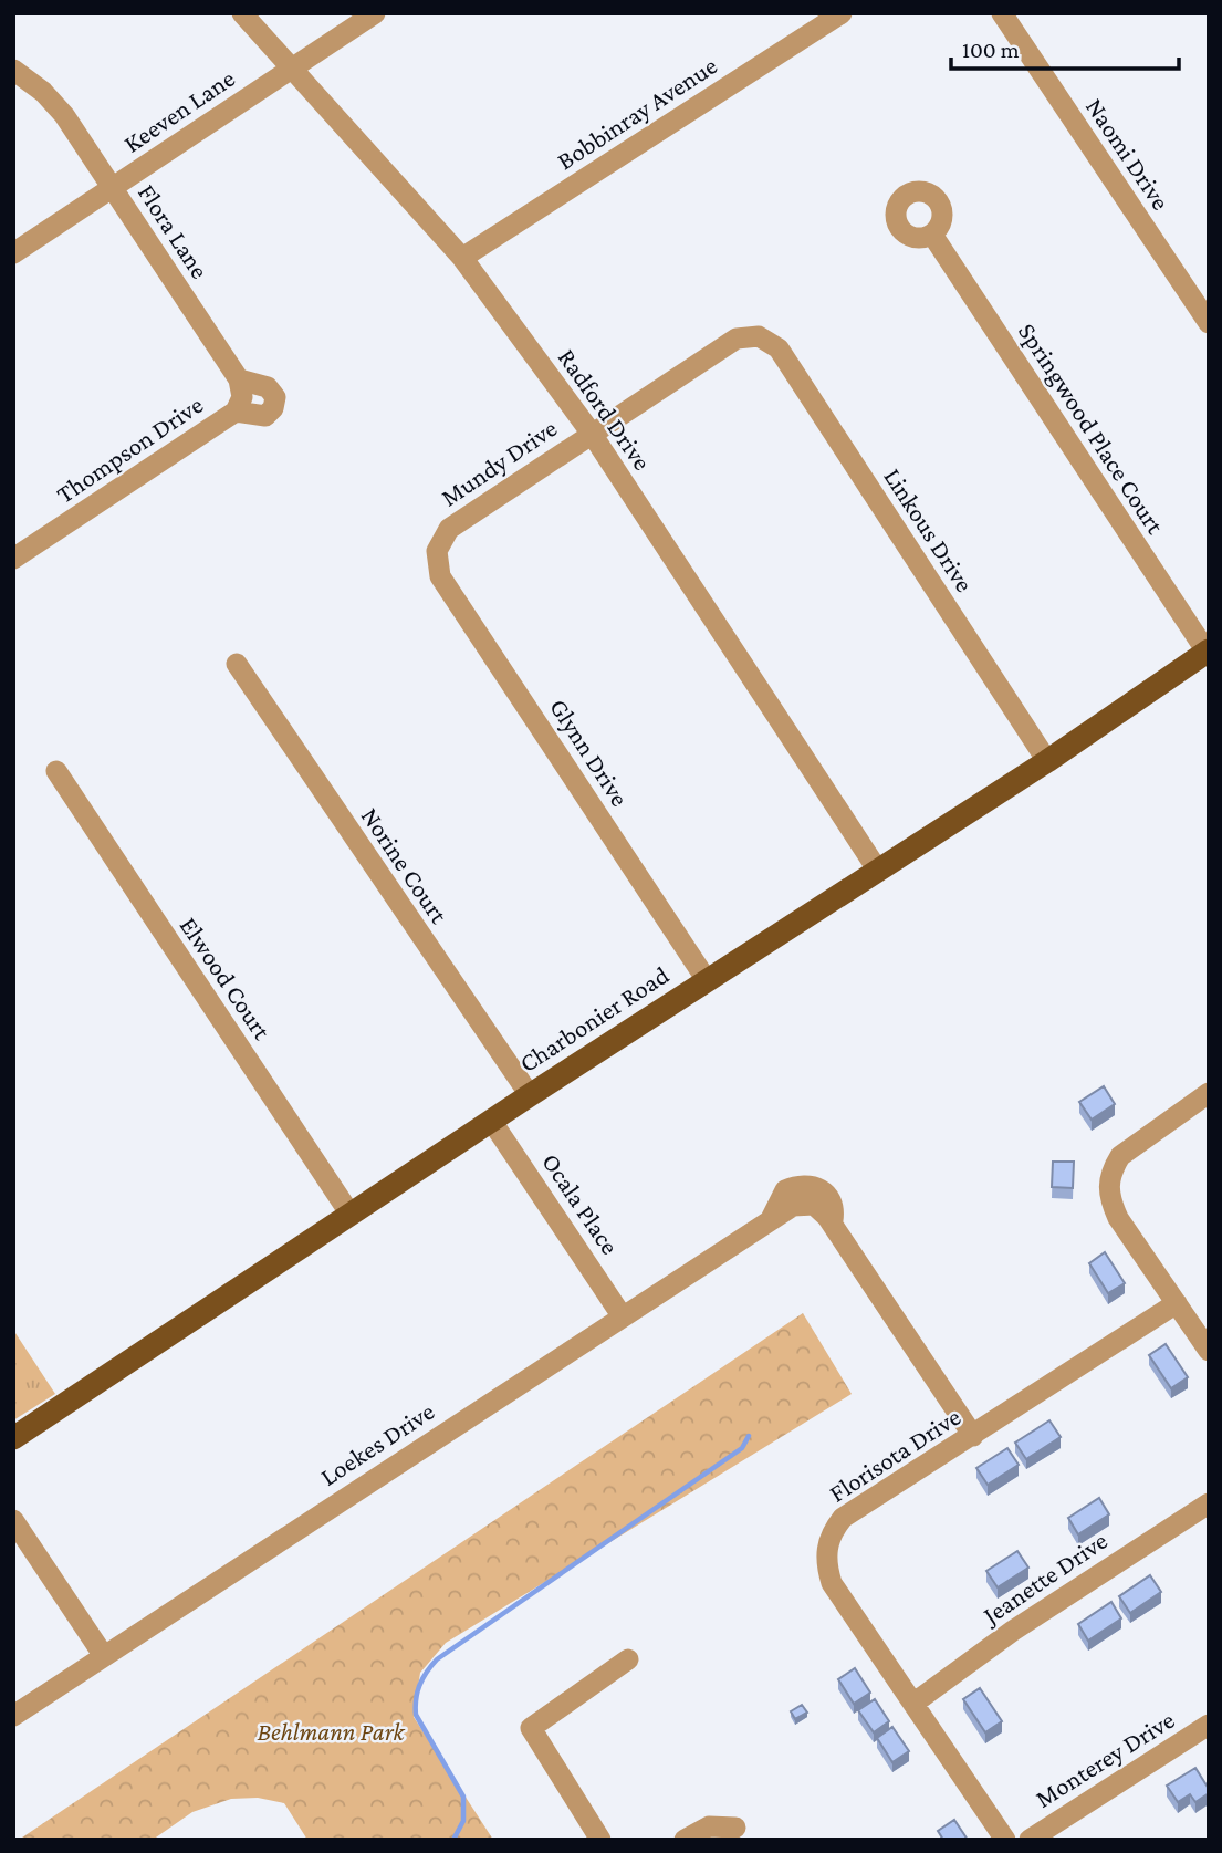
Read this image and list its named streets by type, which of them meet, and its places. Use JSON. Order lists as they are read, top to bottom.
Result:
{
  "streets": {
    "main road": ["Charbonier Road"],
    "street": [
      "Keeven Lane",
      "Bobbinray Avenue",
      "Naomi Drive",
      "Flora Lane",
      "Radford Drive",
      "Springwood Place Court",
      "Thompson Drive",
      "Mundy Drive",
      "Linkous Drive",
      "Glynn Drive",
      "Norine Court",
      "Elwood Court",
      "Ocala Place",
      "Loekes Drive",
      "Florisota Drive",
      "Jeanette Drive",
      "Monterey Drive"
    ]
  },
  "crossings": [
    ["Keeven Lane", "Flora Lane"],
    ["Keeven Lane", "Radford Drive"],
    ["Bobbinray Avenue", "Radford Drive"],
    ["Flora Lane", "Thompson Drive"],
    ["Radford Drive", "Mundy Drive"],
    ["Radford Drive", "Charbonier Road"],
    ["Springwood Place Court", "Charbonier Road"],
    ["Mundy Drive", "Linkous Drive"],
    ["Mundy Drive", "Glynn Drive"],
    ["Linkous Drive", "Charbonier Road"],
    ["Glynn Drive", "Charbonier Road"],
    ["Norine Court", "Charbonier Road"],
    ["Elwood Court", "Charbonier Road"],
    ["Charbonier Road", "Ocala Place"],
    ["Ocala Place", "Loekes Drive"],
    ["Loekes Drive", "Florisota Drive"],
    ["Florisota Drive", "Jeanette Drive"]
  ],
  "parks": ["Behlmann Park"],
  "scale_bar": "100 m"
}
